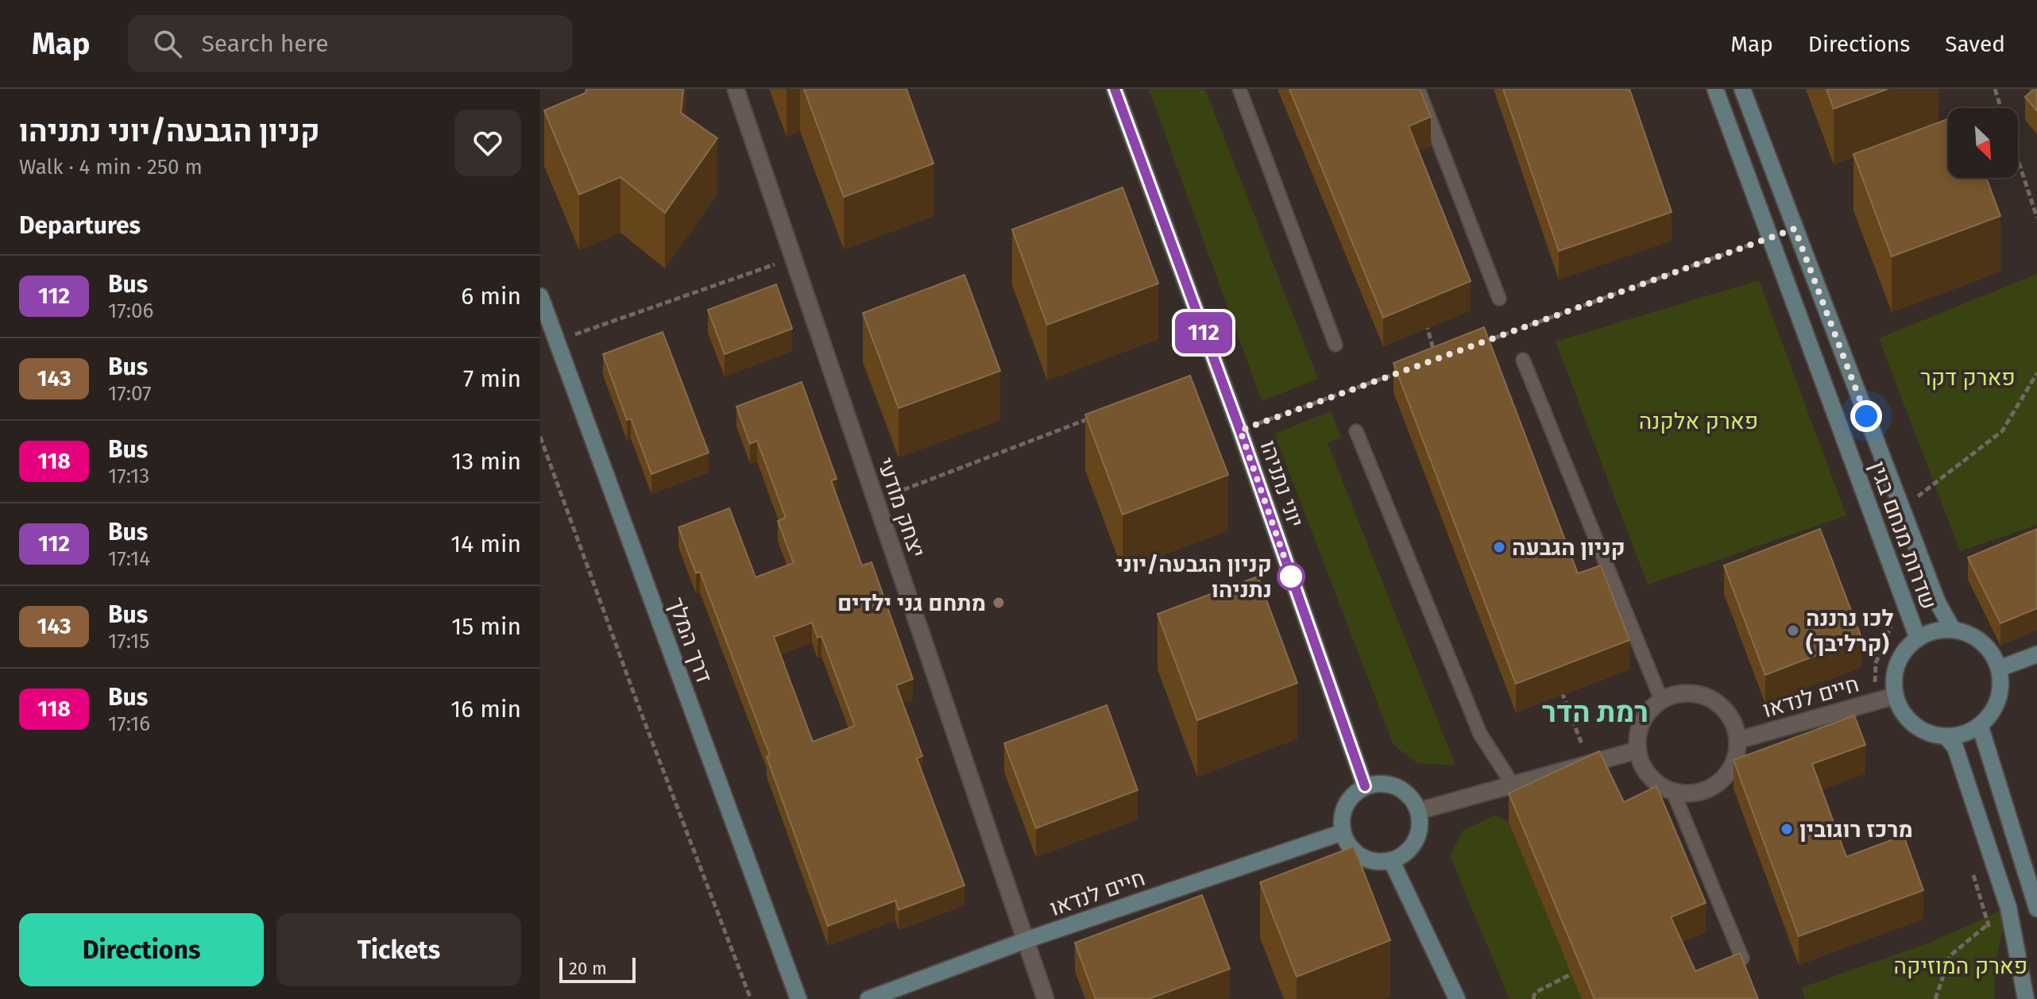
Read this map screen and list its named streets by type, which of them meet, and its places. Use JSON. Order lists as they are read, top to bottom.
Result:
{
  "streets": {
    "street": [
      "יוני נתניהו",
      "יצחק מודעי",
      "שדרות מנחם בגין",
      "דרך המלך",
      "חיים לנדאו"
    ]
  },
  "crossings": [
    ["יוני נתניהו", "חיים לנדאו"],
    ["יצחק מודעי", "חיים לנדאו"],
    ["שדרות מנחם בגין", "חיים לנדאו"]
  ],
  "districts": ["רמת הדר"],
  "parks": ["פארק דקר", "פארק אלקנה", "פארק המוזיקה"],
  "places": [
    "קניון הגבעה",
    "קניון הגבעה/יוני נתניהו",
    "מתחם גני ילדים",
    "לכו נרננה (קרליבך)",
    "מרכז רוגובין"
  ],
  "lines": ["bus line 112"],
  "scale_bar": "20 m",
  "north": "bottom right",
  "page": {
    "header": "Map",
    "search": "Search here",
    "nav": ["Map", "Directions", "Saved"],
    "heading": [
      ["קניון הגבעה/יוני נתניהו", "Walk · 4 min · 250 m"],
      "Departures"
    ],
    "on_map": "112",
    "list": [
      {
        "mark": "112",
        "name": "Bus",
        "note": "17:06",
        "value": "6 min"
      },
      {
        "mark": "143",
        "name": "Bus",
        "note": "17:07",
        "value": "7 min"
      },
      {
        "mark": "118",
        "name": "Bus",
        "note": "17:13",
        "value": "13 min"
      },
      {
        "mark": "112",
        "name": "Bus",
        "note": "17:14",
        "value": "14 min"
      },
      {
        "mark": "143",
        "name": "Bus",
        "note": "17:15",
        "value": "15 min"
      },
      {
        "mark": "118",
        "name": "Bus",
        "note": "17:16",
        "value": "16 min"
      }
    ],
    "buttons": ["Directions", "Tickets"],
    "scale": "20 m"
  }
}
